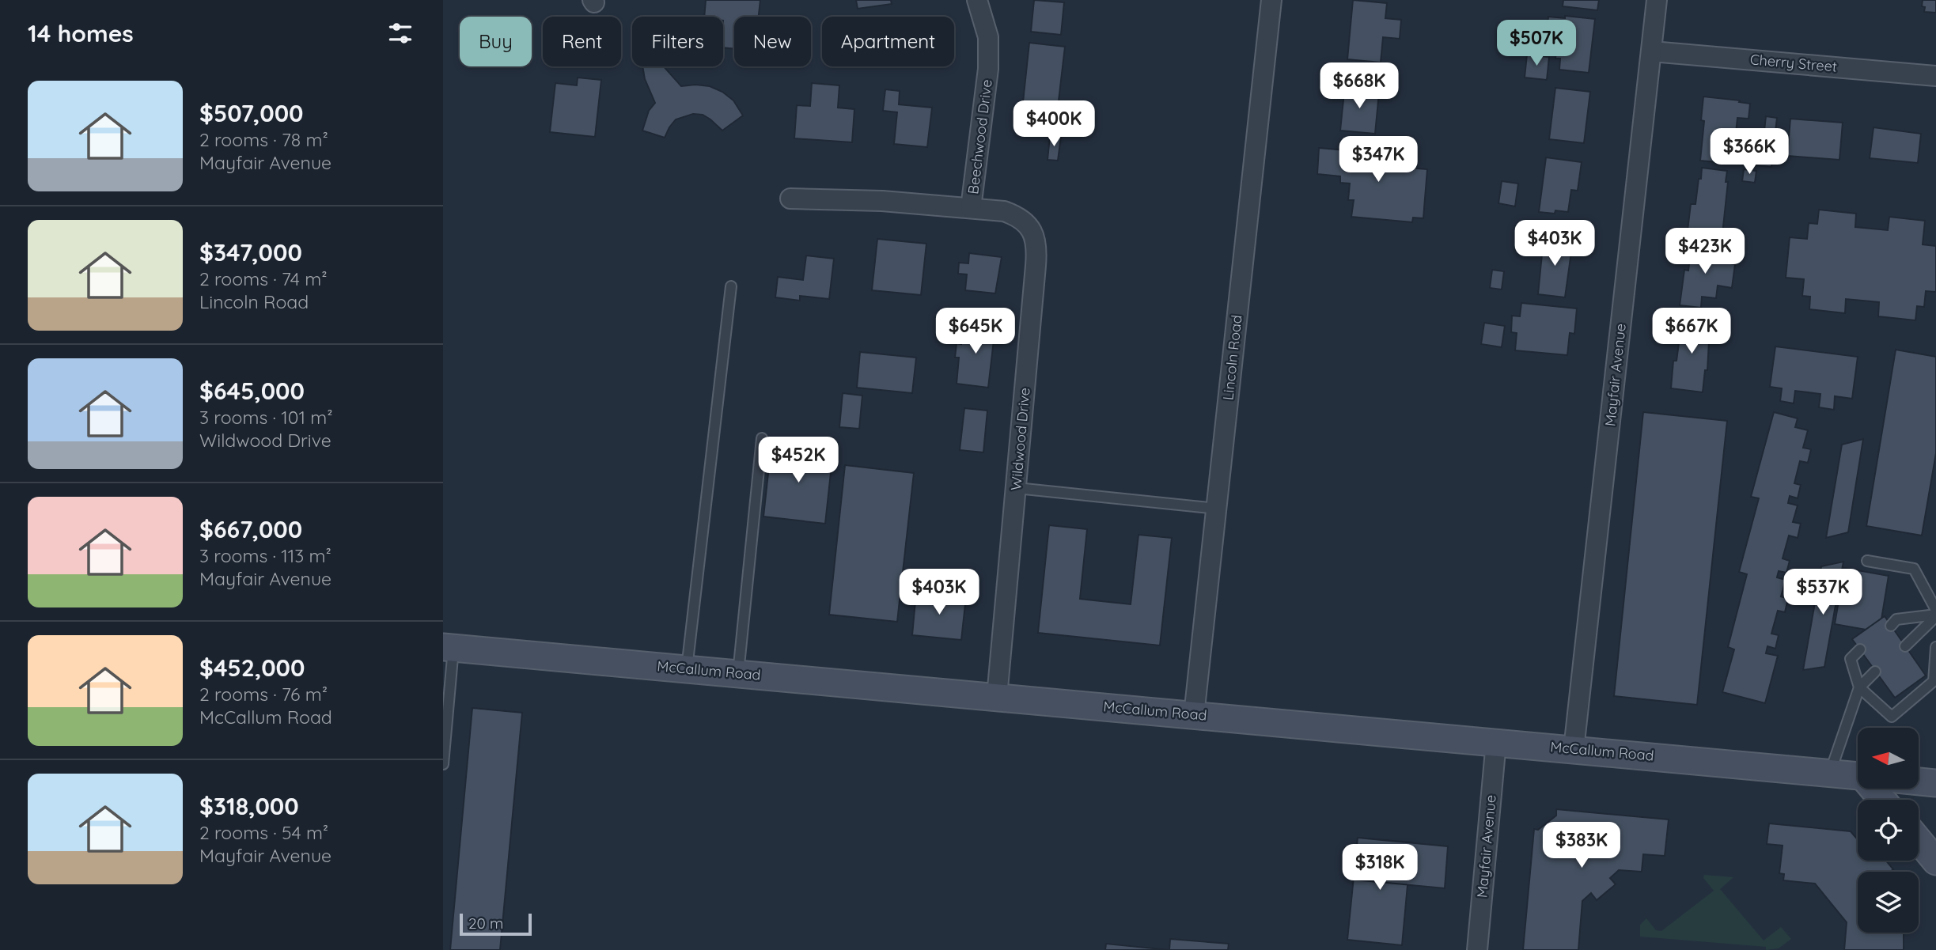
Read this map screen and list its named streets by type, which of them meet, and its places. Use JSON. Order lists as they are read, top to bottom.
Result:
{
  "streets": {
    "main road": ["McCallum Road"],
    "street": [
      "Cherry Street",
      "Beechwood Drive",
      "Lincoln Road",
      "Mayfair Avenue",
      "Wildwood Drive"
    ]
  },
  "crossings": [
    ["Cherry Street", "Mayfair Avenue"],
    ["Beechwood Drive", "Wildwood Drive"],
    ["Lincoln Road", "McCallum Road"],
    ["Mayfair Avenue", "McCallum Road"],
    ["Wildwood Drive", "McCallum Road"]
  ],
  "scale_bar": "20 m",
  "north": "left",
  "page": {
    "heading": "14 homes",
    "chip": [
      "Buy",
      "Rent",
      "Filters",
      "New",
      "Apartment"
    ],
    "price": [
      "$507K",
      "$668K",
      "$400K",
      "$366K",
      "$347K",
      "$403K",
      "$423K",
      "$645K",
      "$667K",
      "$452K",
      "$403K",
      "$537K",
      "$383K",
      "$318K"
    ],
    "list": [
      {
        "name": "$507,000",
        "note": "2 rooms · 78 m² · Mayfair Avenue"
      },
      {
        "name": "$347,000",
        "note": "2 rooms · 74 m² · Lincoln Road"
      },
      {
        "name": "$645,000",
        "note": "3 rooms · 101 m² · Wildwood Drive"
      },
      {
        "name": "$667,000",
        "note": "3 rooms · 113 m² · Mayfair Avenue"
      },
      {
        "name": "$452,000",
        "note": "2 rooms · 76 m² · McCallum Road"
      },
      {
        "name": "$318,000",
        "note": "2 rooms · 54 m² · Mayfair Avenue"
      }
    ],
    "scale": "20 m"
  }
}
